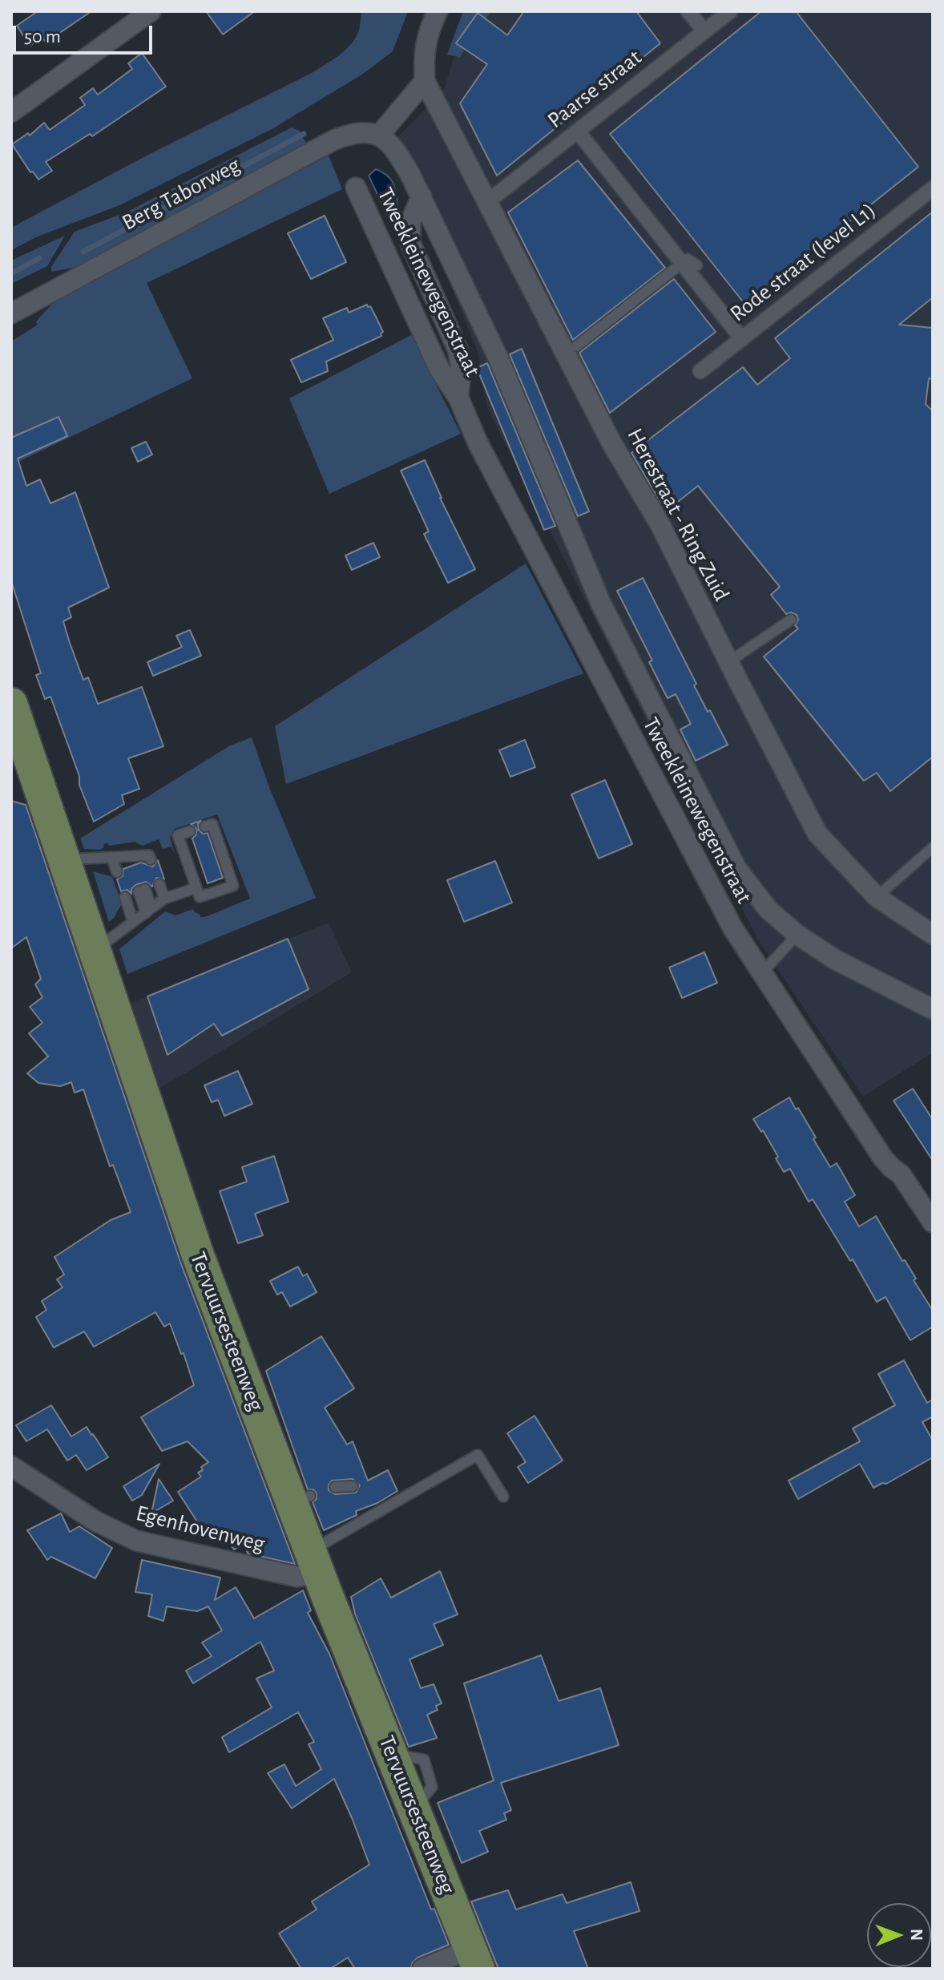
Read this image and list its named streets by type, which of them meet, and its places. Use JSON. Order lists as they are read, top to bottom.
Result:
{
  "streets": {
    "main road": ["Tervuursesteenweg"],
    "street": [
      "Paarse straat",
      "Berg Taborweg",
      "Rode straat (level L1)",
      "Tweekleinewegenstraat",
      "Herestraat - Ring Zuid",
      "Egenhovenweg"
    ]
  },
  "crossings": [
    ["Paarse straat", "Herestraat - Ring Zuid"],
    ["Tervuursesteenweg", "Egenhovenweg"]
  ],
  "scale_bar": "50 m",
  "north": "right"
}
